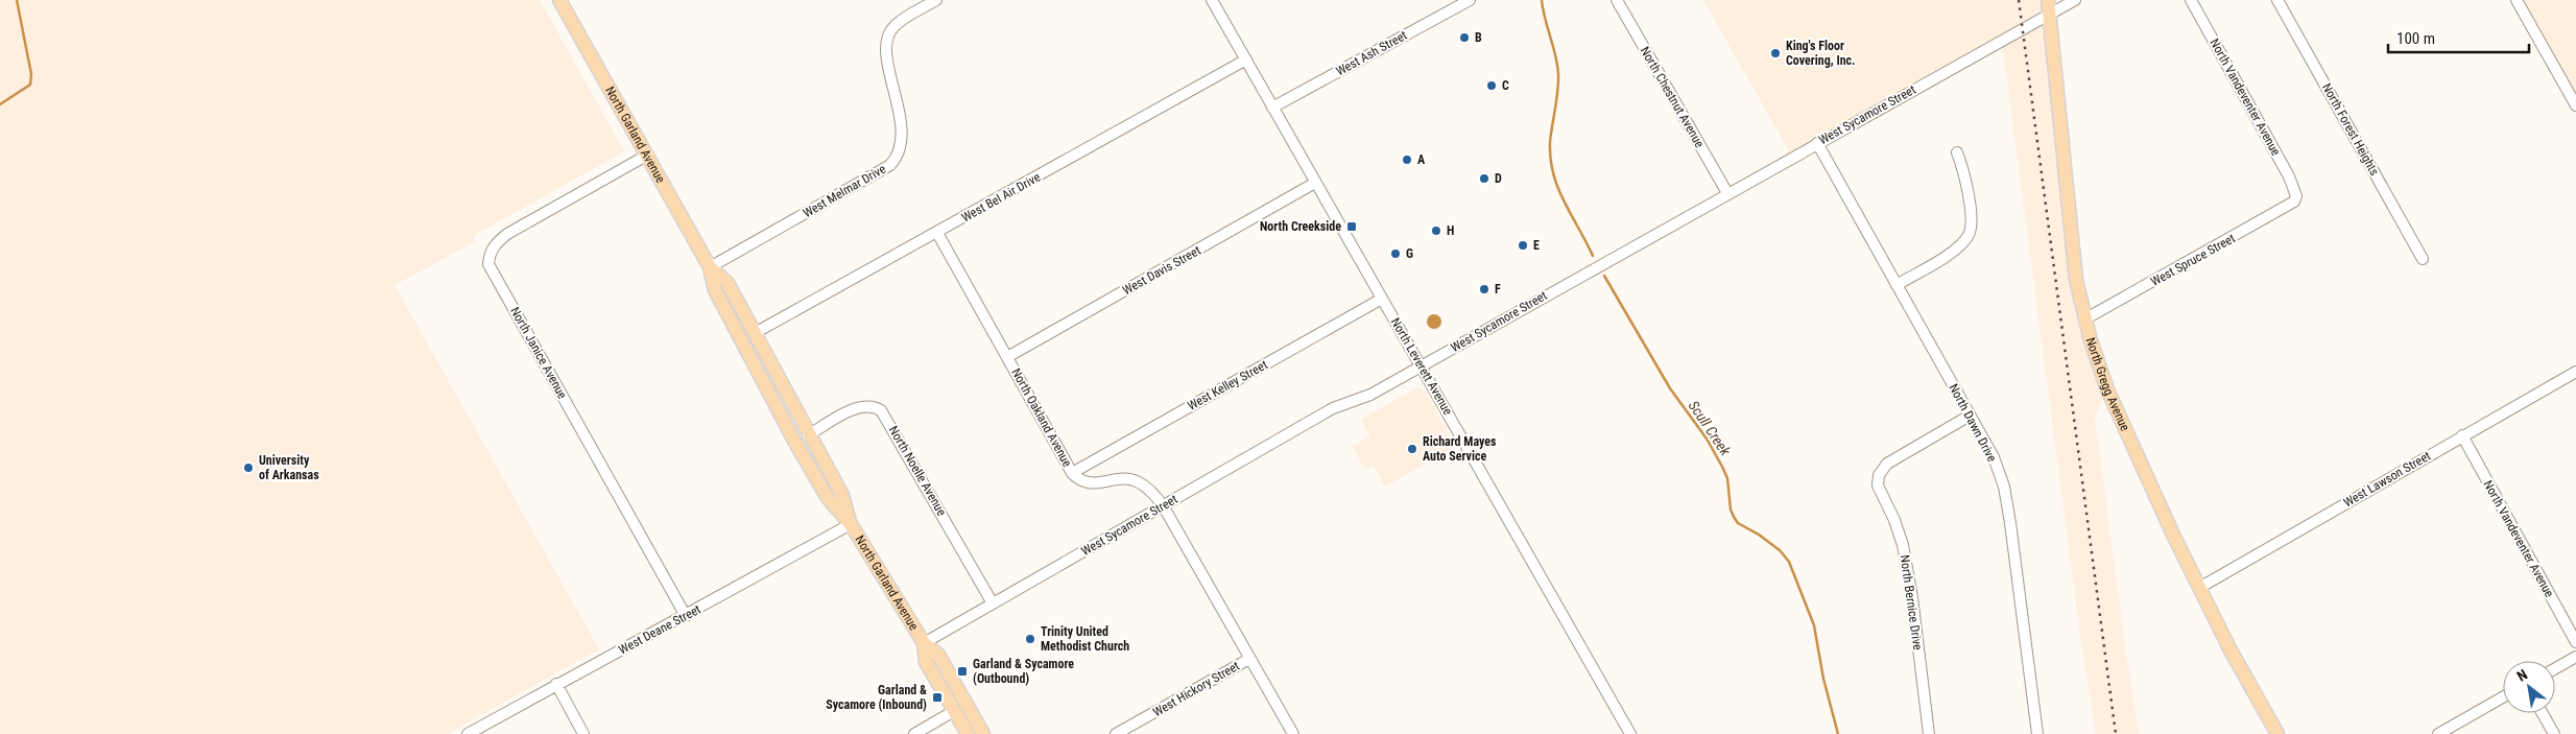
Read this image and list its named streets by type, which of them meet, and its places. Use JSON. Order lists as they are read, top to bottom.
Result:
{
  "streets": {
    "main road": ["North Garland Avenue", "North Gregg Avenue"],
    "street": [
      "West Ash Street",
      "North Chestnut Avenue",
      "North Vandeventer Avenue",
      "West Sycamore Street",
      "North Forest Heights",
      "West Melmar Drive",
      "West Bel Air Drive",
      "West Spruce Street",
      "West Davis Street",
      "North Janice Avenue",
      "North Leverett Avenue",
      "West Kelley Street",
      "North Oakland Avenue",
      "North Dawn Drive",
      "North Noelle Avenue",
      "West Lawson Street",
      "North Bernice Drive",
      "West Deane Street",
      "West Hickory Street"
    ]
  },
  "crossings": [
    ["West Ash Street", "North Leverett Avenue"],
    ["North Chestnut Avenue", "West Sycamore Street"],
    ["North Vandeventer Avenue", "West Spruce Street"],
    ["North Vandeventer Avenue", "West Lawson Street"],
    ["West Sycamore Street", "North Garland Avenue"],
    ["West Sycamore Street", "North Leverett Avenue"],
    ["West Sycamore Street", "North Gregg Avenue"],
    ["West Sycamore Street", "North Oakland Avenue"],
    ["West Sycamore Street", "North Dawn Drive"],
    ["West Sycamore Street", "North Noelle Avenue"],
    ["North Garland Avenue", "West Melmar Drive"],
    ["North Garland Avenue", "West Bel Air Drive"],
    ["North Garland Avenue", "North Janice Avenue"],
    ["North Garland Avenue", "North Noelle Avenue"],
    ["North Garland Avenue", "West Deane Street"],
    ["West Bel Air Drive", "North Leverett Avenue"],
    ["West Bel Air Drive", "North Oakland Avenue"],
    ["West Spruce Street", "North Gregg Avenue"],
    ["West Davis Street", "North Leverett Avenue"],
    ["West Davis Street", "North Oakland Avenue"],
    ["North Janice Avenue", "West Deane Street"],
    ["North Leverett Avenue", "West Kelley Street"],
    ["North Gregg Avenue", "West Lawson Street"],
    ["West Kelley Street", "North Oakland Avenue"],
    ["North Oakland Avenue", "West Hickory Street"],
    ["North Dawn Drive", "North Bernice Drive"]
  ],
  "water": ["Scull Creek"],
  "places": {
    "other": [
      "B",
      "King's Floor Covering, Inc.",
      "C",
      "A",
      "D",
      "H",
      "E",
      "G",
      "F",
      "Richard Mayes Auto Service",
      "University of Arkansas",
      "Trinity United Methodist Church"
    ],
    "transit": ["North Creekside", "Garland & Sycamore (Outbound)", "Garland & Sycamore (Inbound)"]
  },
  "scale_bar": "100 m",
  "north": "top left"
}
